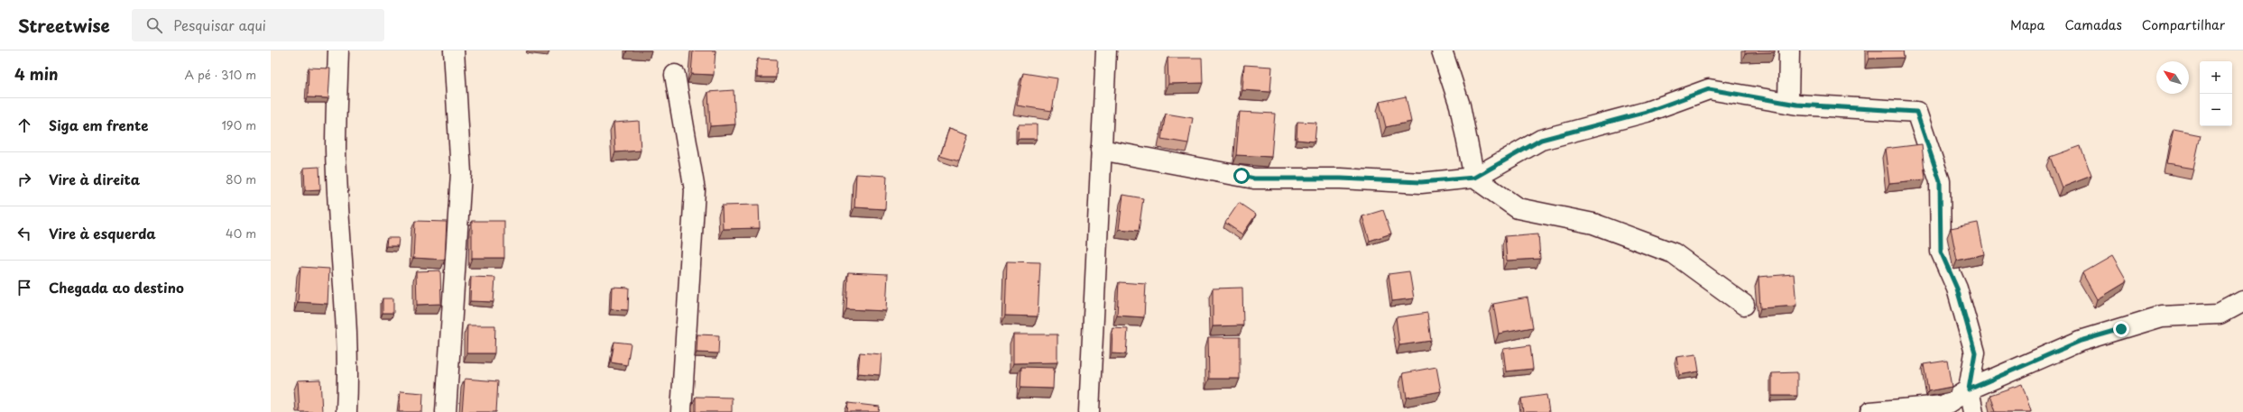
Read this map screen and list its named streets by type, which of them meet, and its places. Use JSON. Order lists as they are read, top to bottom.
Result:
{
  "north": "top left",
  "page": {
    "header": "Streetwise",
    "search": "Pesquisar aqui",
    "nav": ["Mapa", "Camadas", "Compartilhar"],
    "heading": ["4 min", "A pé · 310 m"],
    "map_buttons": ["+", "−"],
    "list": [
      ["Siga em frente", "190 m"],
      ["Vire à direita", "80 m"],
      ["Vire à esquerda", "40 m"],
      "Chegada ao destino"
    ]
  }
}
